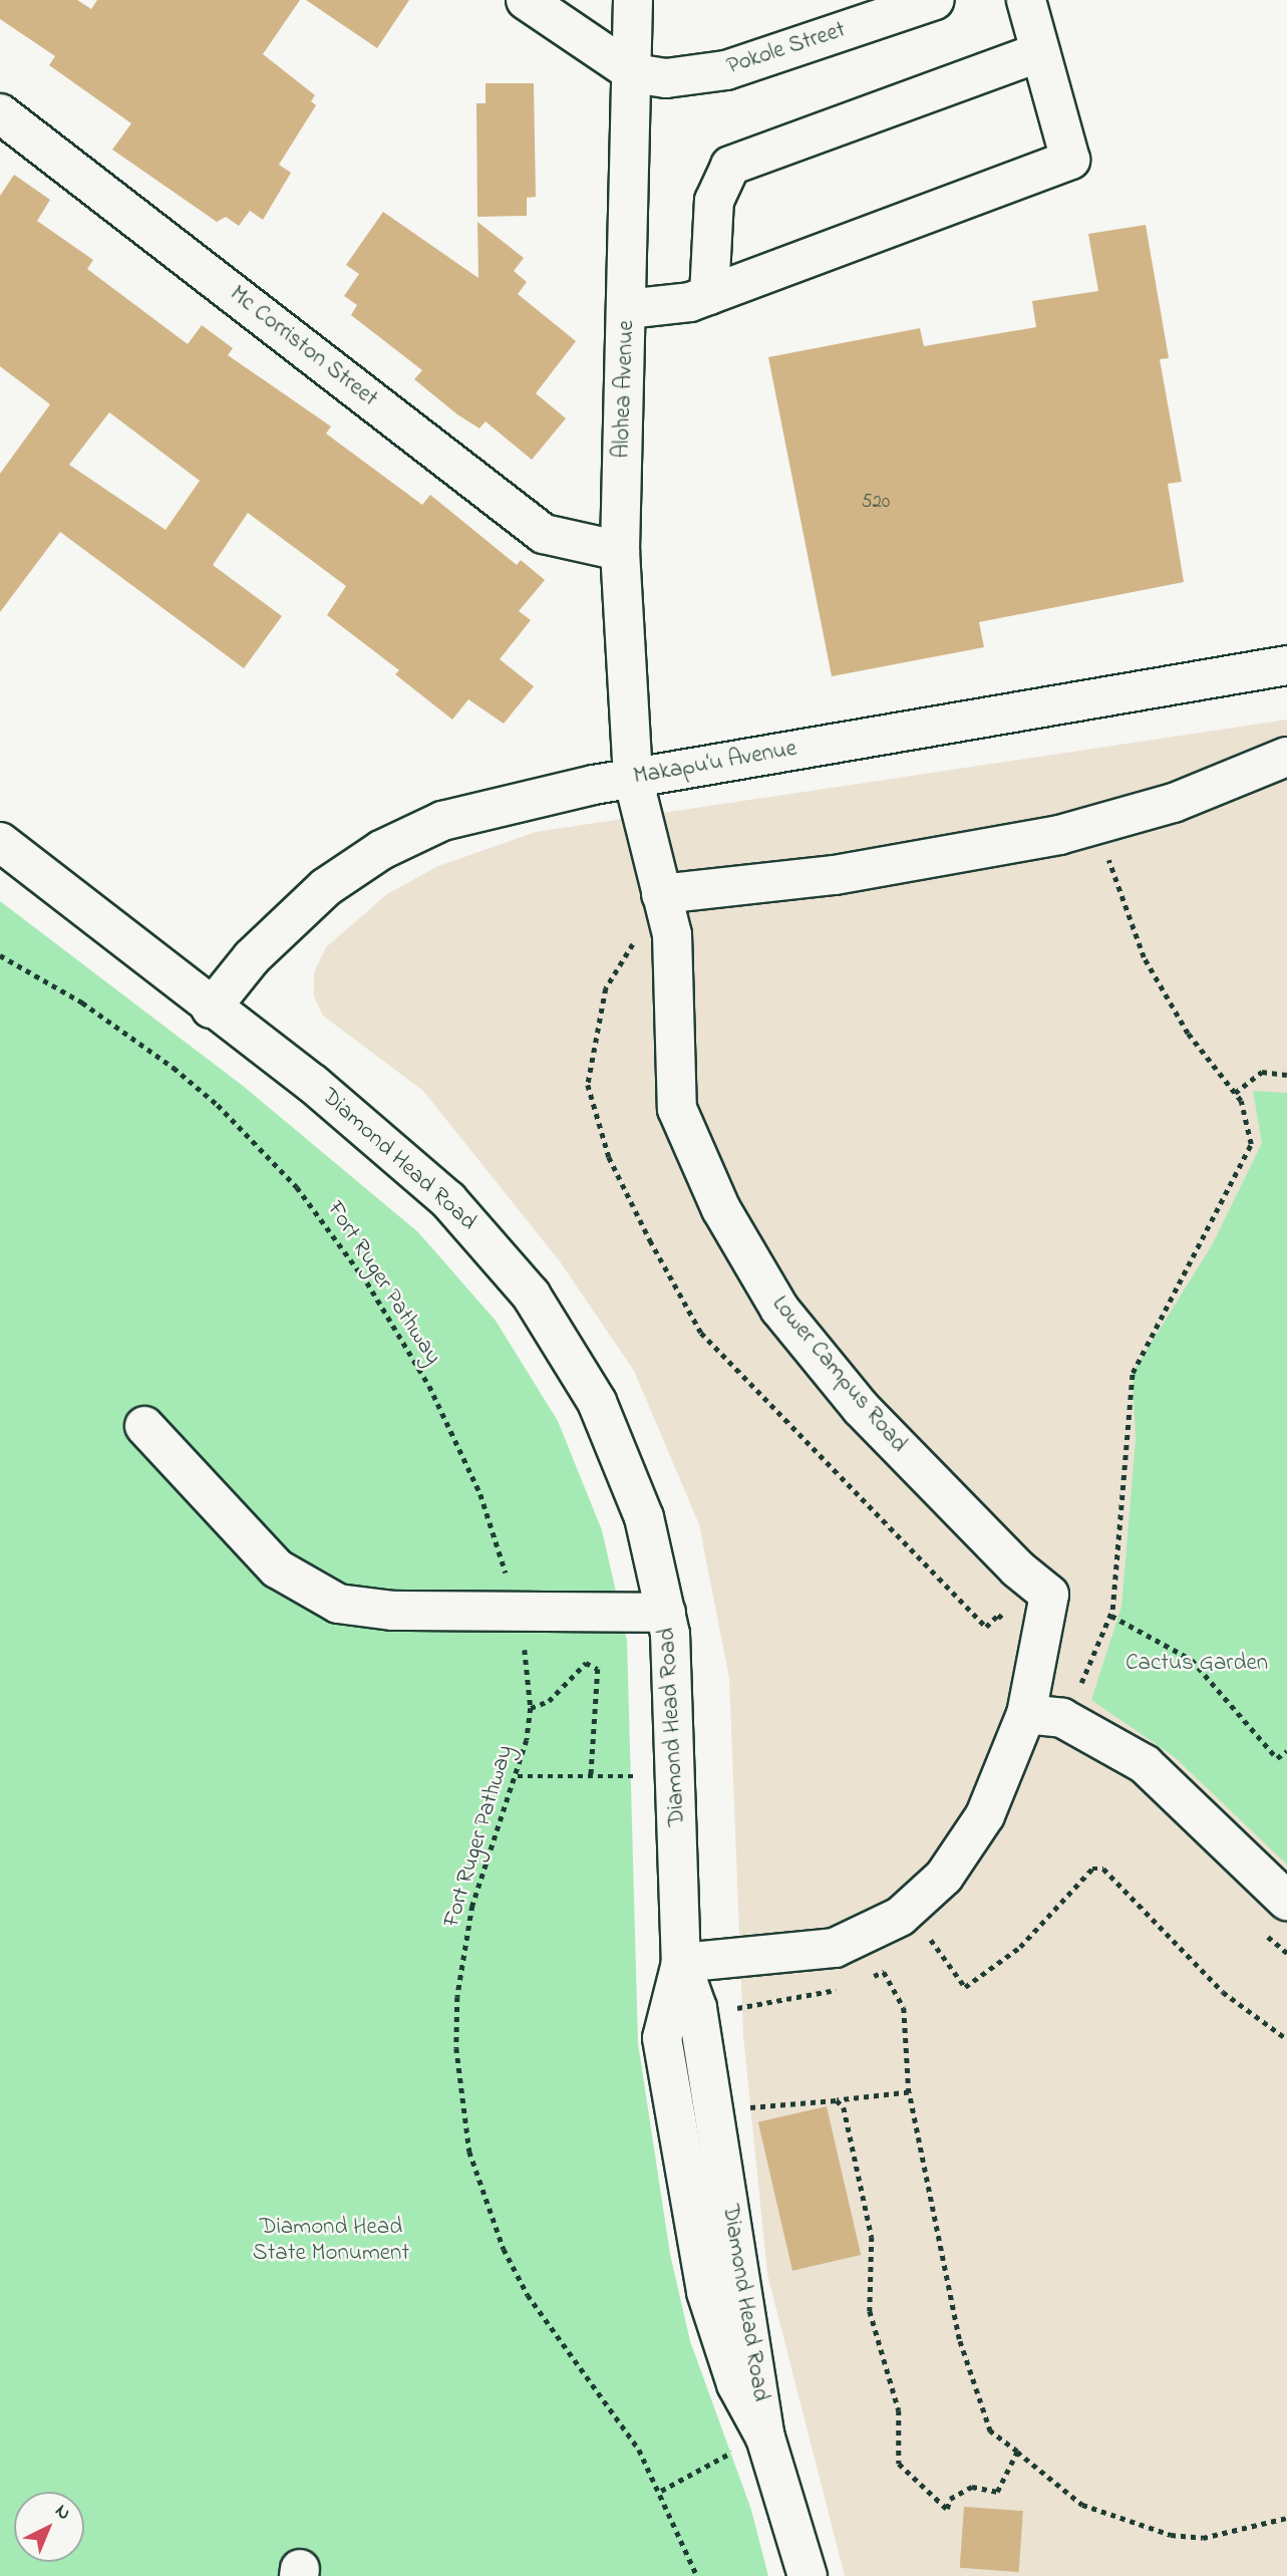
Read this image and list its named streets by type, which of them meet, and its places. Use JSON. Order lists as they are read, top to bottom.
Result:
{
  "streets": {
    "street": [
      "Pokole Street",
      "Mc Corriston Street",
      "Alohea Avenue",
      "Makapu‘u Avenue",
      "Diamond Head Road",
      "Lower Campus Road"
    ],
    "path": ["Fort Ruger Pathway"]
  },
  "crossings": [
    ["Pokole Street", "Alohea Avenue"],
    ["Mc Corriston Street", "Alohea Avenue"],
    ["Alohea Avenue", "Makapu‘u Avenue"],
    ["Alohea Avenue", "Lower Campus Road"],
    ["Makapu‘u Avenue", "Diamond Head Road"],
    ["Diamond Head Road", "Lower Campus Road"]
  ],
  "parks": ["Cactus Garden", "Diamond Head State Monument"],
  "house_numbers": ["520"],
  "north": "top right"
}
